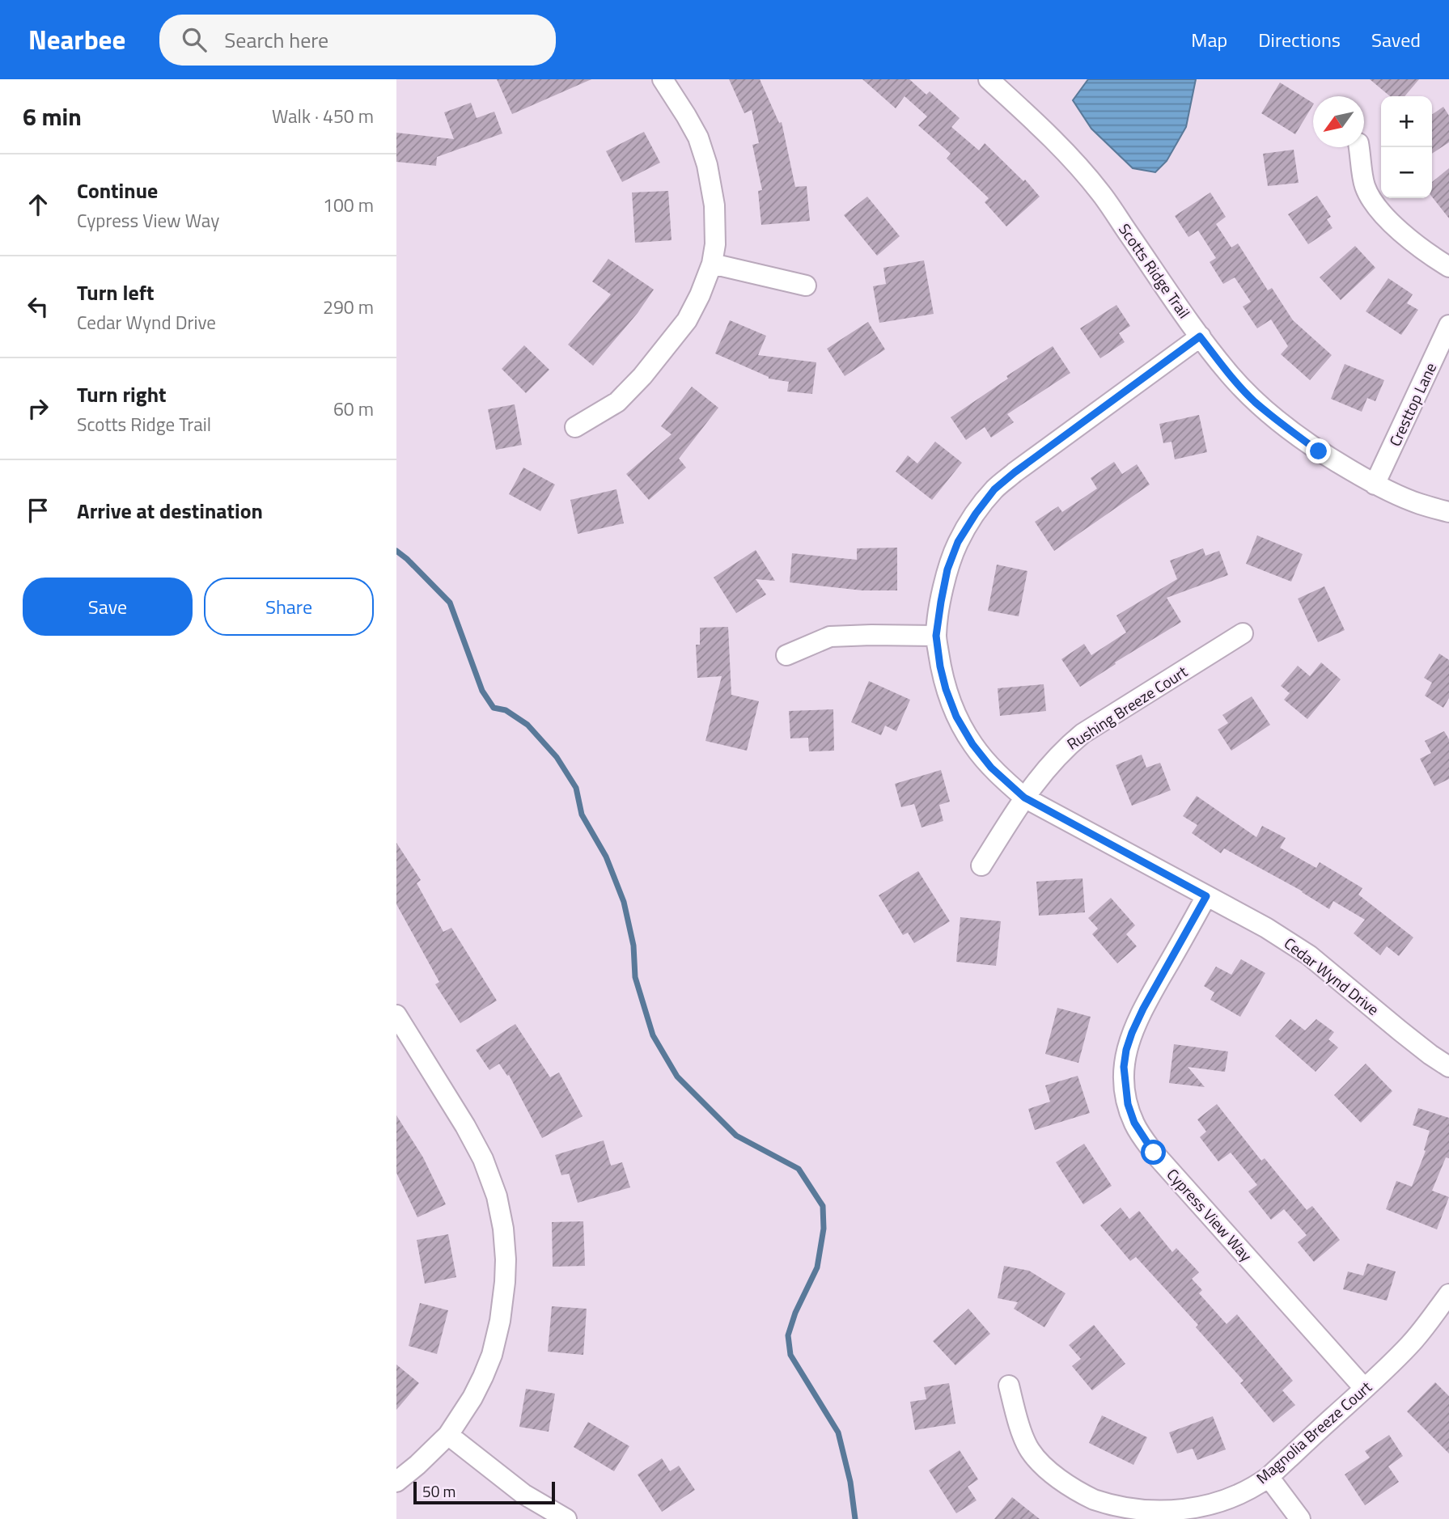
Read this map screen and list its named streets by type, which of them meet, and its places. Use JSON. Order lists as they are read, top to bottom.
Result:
{
  "streets": {
    "street": [
      "Scotts Ridge Trail",
      "Cresttop Lane",
      "Rushing Breeze Court",
      "Cedar Wynd Drive",
      "Cypress View Way",
      "Magnolia Breeze Court"
    ]
  },
  "crossings": [
    ["Scotts Ridge Trail", "Cresttop Lane"],
    ["Scotts Ridge Trail", "Cedar Wynd Drive"],
    ["Rushing Breeze Court", "Cedar Wynd Drive"],
    ["Cedar Wynd Drive", "Cypress View Way"],
    ["Cypress View Way", "Magnolia Breeze Court"]
  ],
  "scale_bar": "50 m",
  "north": "bottom left",
  "page": {
    "header": "Nearbee",
    "search": "Search here",
    "nav": ["Map", "Directions", "Saved"],
    "heading": ["6 min", "Walk · 450 m"],
    "map_buttons": ["+", "−"],
    "list": [
      ["Continue", "Cypress View Way", "100 m"],
      ["Turn left", "Cedar Wynd Drive", "290 m"],
      ["Turn right", "Scotts Ridge Trail", "60 m"],
      "Arrive at destination"
    ],
    "buttons": ["Save", "Share"],
    "scale": "50 m"
  }
}
